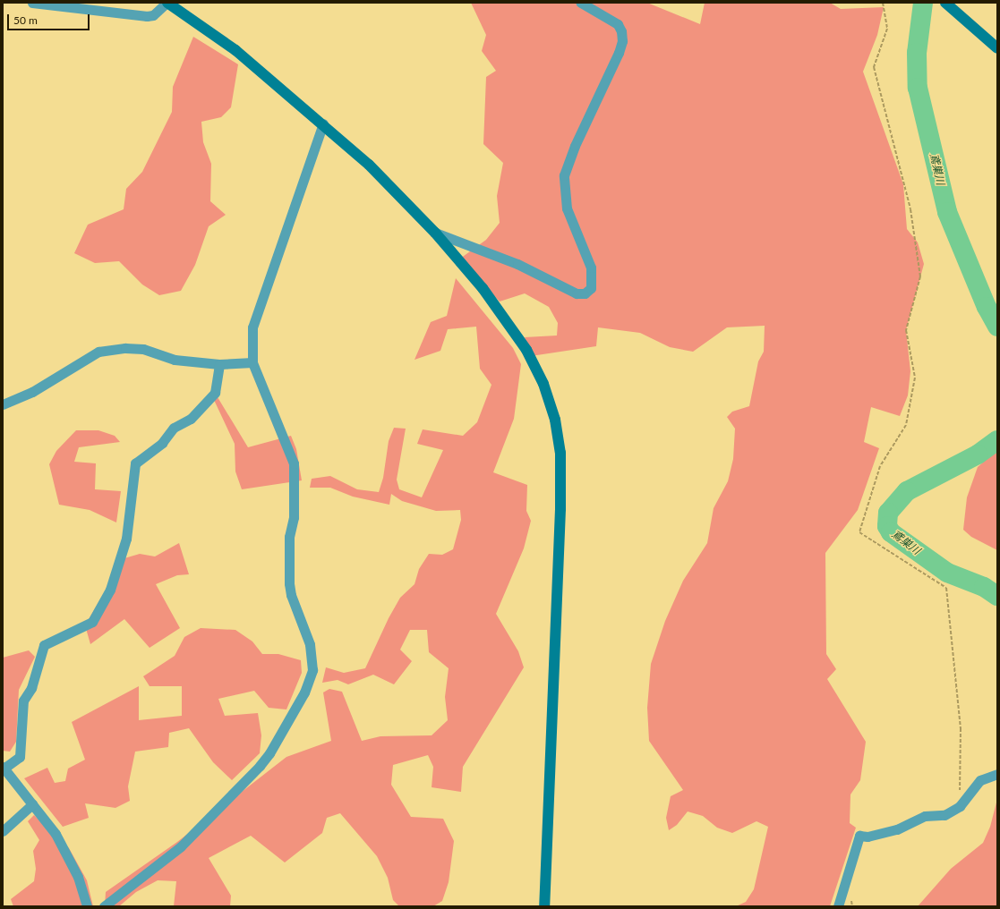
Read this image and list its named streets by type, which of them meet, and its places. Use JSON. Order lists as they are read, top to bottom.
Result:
{
  "water": ["鳶巣川"],
  "scale_bar": "50 m"
}
